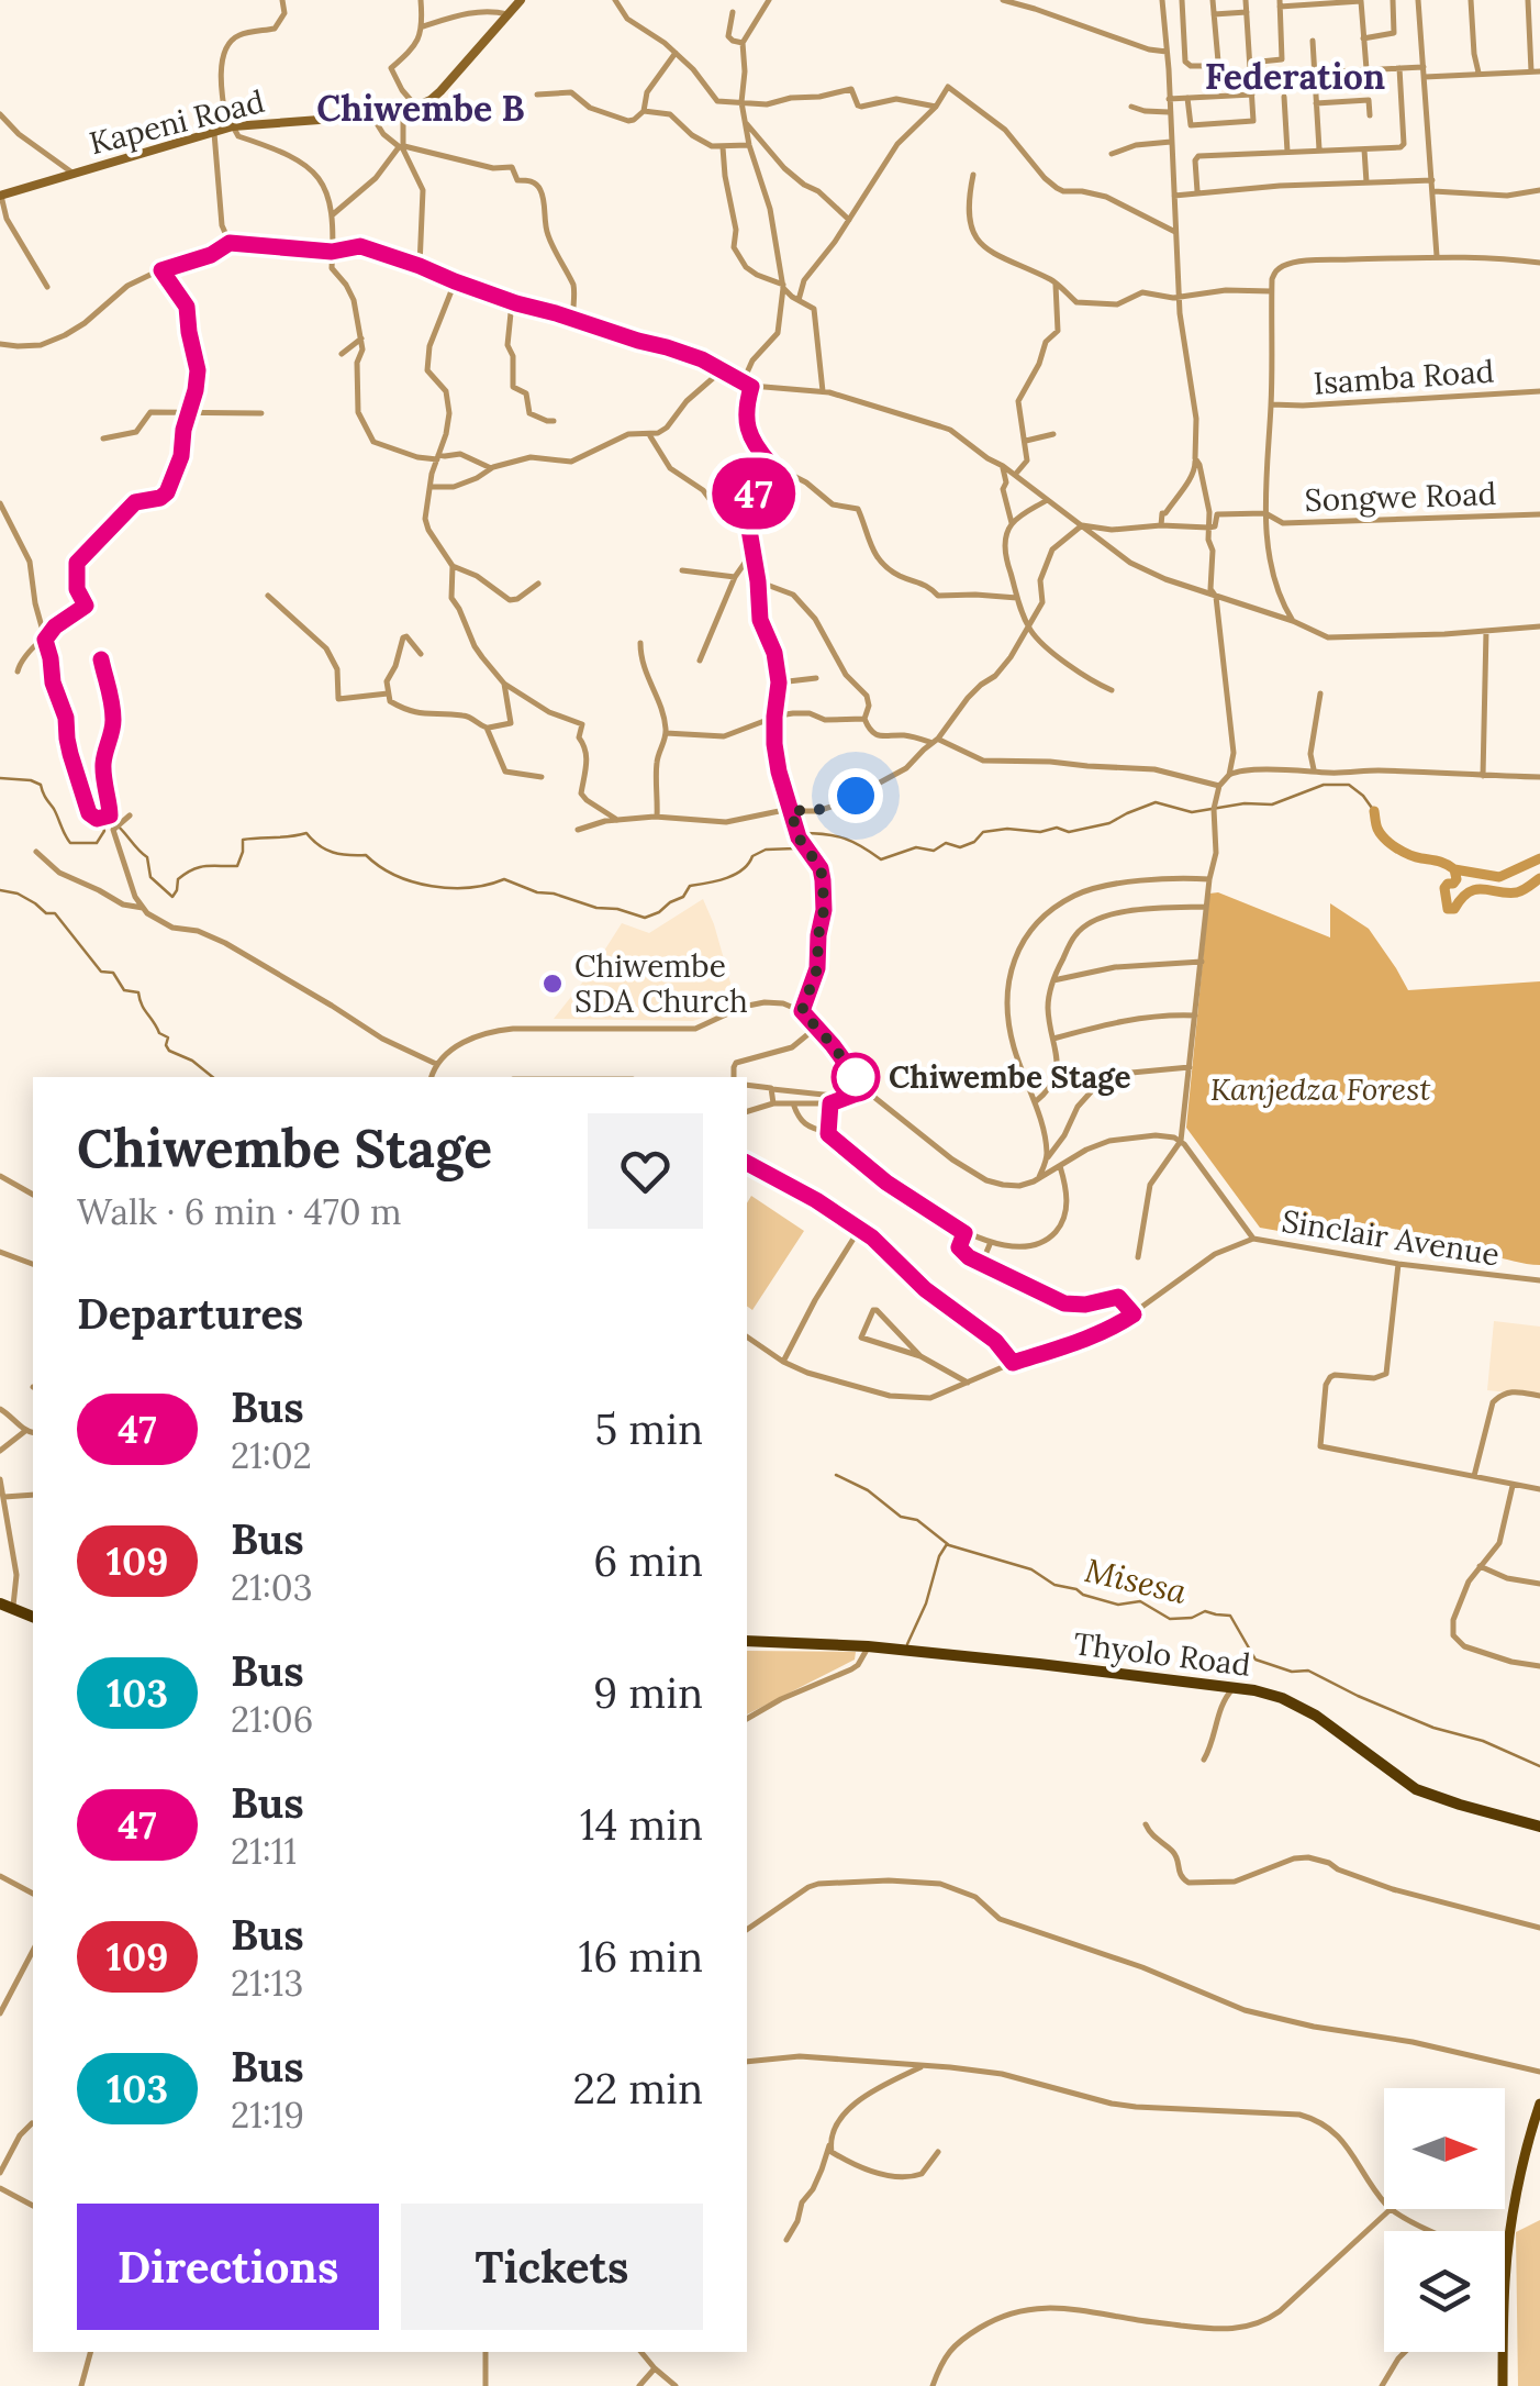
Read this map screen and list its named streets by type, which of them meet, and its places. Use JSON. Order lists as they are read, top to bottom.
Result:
{
  "streets": {
    "highway": ["Thyolo Road"],
    "main road": ["Kapeni Road"],
    "street": ["Isamba Road", "Songwe Road", "Sinclair Avenue"]
  },
  "districts": ["Federation", "Chiwembe B"],
  "water": ["Misesa"],
  "parks": ["Kanjedza Forest"],
  "places": ["Chiwembe SDA Church", "Chiwembe Stage"],
  "lines": ["bus line 47"],
  "north": "right",
  "page": {
    "on_map": "47",
    "heading": [
      ["Chiwembe Stage", "Walk · 6 min · 470 m"],
      "Departures"
    ],
    "list": [
      {
        "mark": "47",
        "name": "Bus",
        "note": "21:02",
        "value": "5 min"
      },
      {
        "mark": "109",
        "name": "Bus",
        "note": "21:03",
        "value": "6 min"
      },
      {
        "mark": "103",
        "name": "Bus",
        "note": "21:06",
        "value": "9 min"
      },
      {
        "mark": "47",
        "name": "Bus",
        "note": "21:11",
        "value": "14 min"
      },
      {
        "mark": "109",
        "name": "Bus",
        "note": "21:13",
        "value": "16 min"
      },
      {
        "mark": "103",
        "name": "Bus",
        "note": "21:19",
        "value": "22 min"
      }
    ],
    "buttons": ["Directions", "Tickets"]
  }
}
